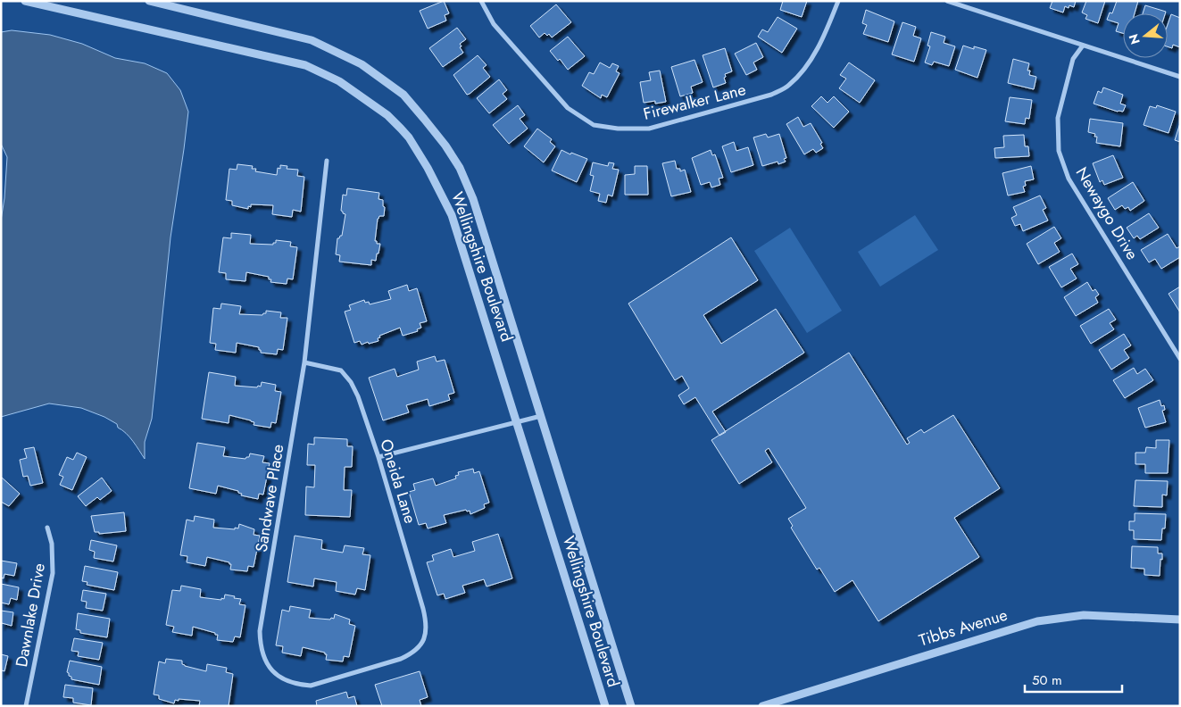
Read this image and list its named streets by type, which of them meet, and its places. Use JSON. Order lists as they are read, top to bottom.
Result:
{
  "streets": {
    "street": [
      "Firewalker Lane",
      "Newaygo Drive",
      "Wellingshire Boulevard",
      "Oneida Lane",
      "Sandwave Place",
      "Dawnlake Drive",
      "Tibbs Avenue"
    ]
  },
  "crossings": [
    ["Oneida Lane", "Sandwave Place"]
  ],
  "scale_bar": "50 m",
  "north": "left"
}
